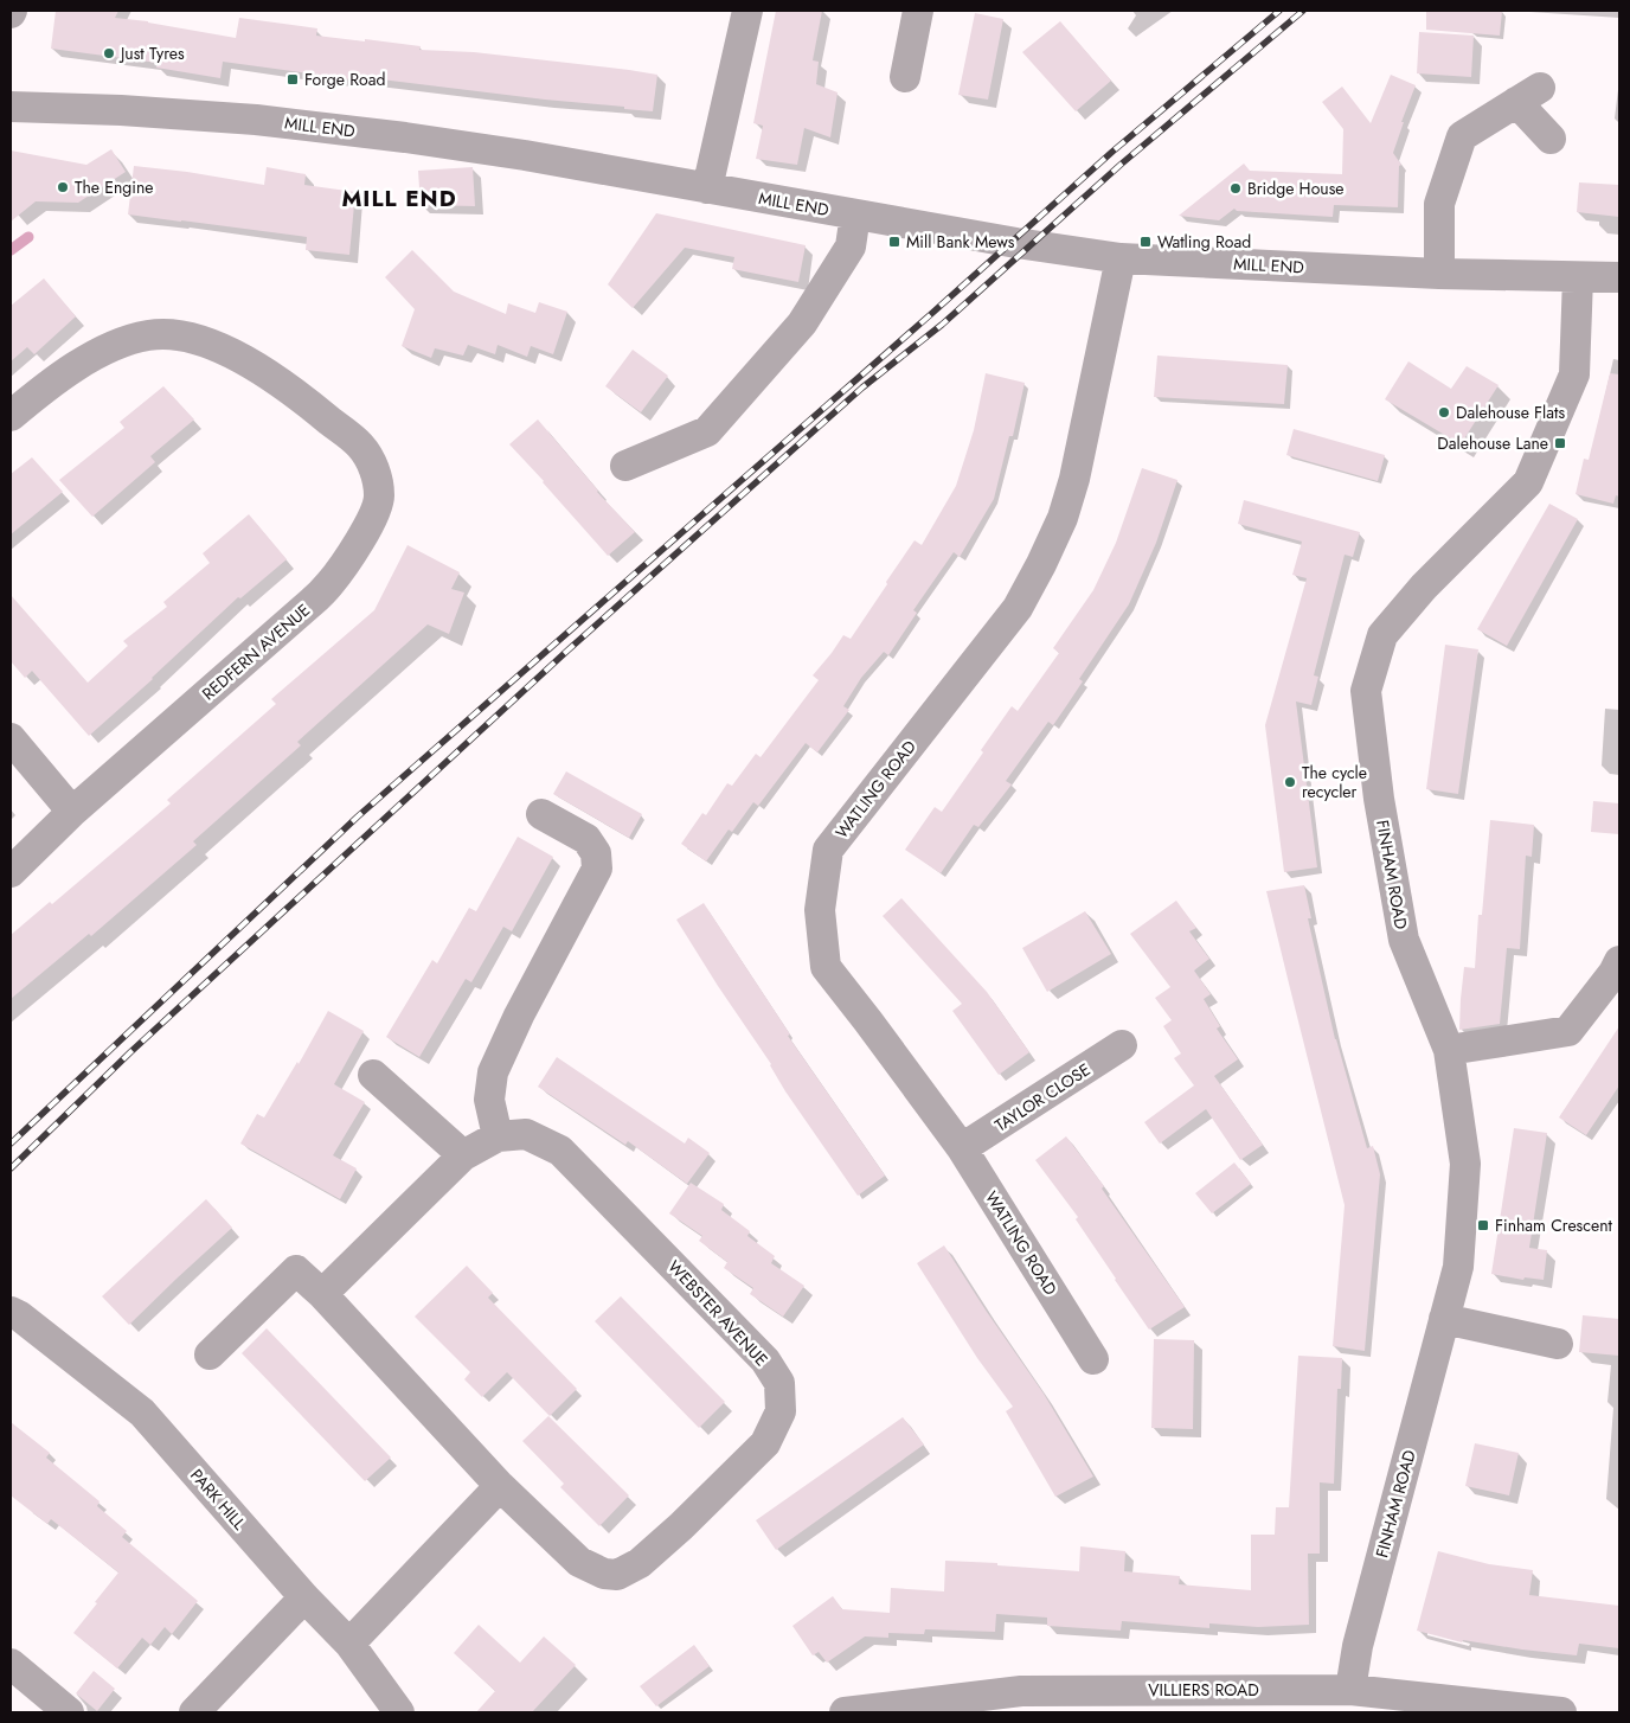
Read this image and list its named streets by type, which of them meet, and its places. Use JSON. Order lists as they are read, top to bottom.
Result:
{
  "streets": {
    "street": [
      "MILL END",
      "REDFERN AVENUE",
      "WATLING ROAD",
      "FINHAM ROAD",
      "TAYLOR CLOSE",
      "WEBSTER AVENUE",
      "PARK HILL",
      "VILLIERS ROAD"
    ]
  },
  "crossings": [
    ["MILL END", "WATLING ROAD"],
    ["MILL END", "FINHAM ROAD"],
    ["WATLING ROAD", "TAYLOR CLOSE"],
    ["FINHAM ROAD", "VILLIERS ROAD"]
  ],
  "districts": ["MILL END"],
  "places": {
    "other": [
      "Just Tyres",
      "The Engine",
      "Bridge House",
      "Dalehouse Flats",
      "The cycle recycler"
    ],
    "transit": [
      "Forge Road",
      "Mill Bank Mews",
      "Watling Road",
      "Dalehouse Lane",
      "Finham Crescent"
    ]
  }
}
